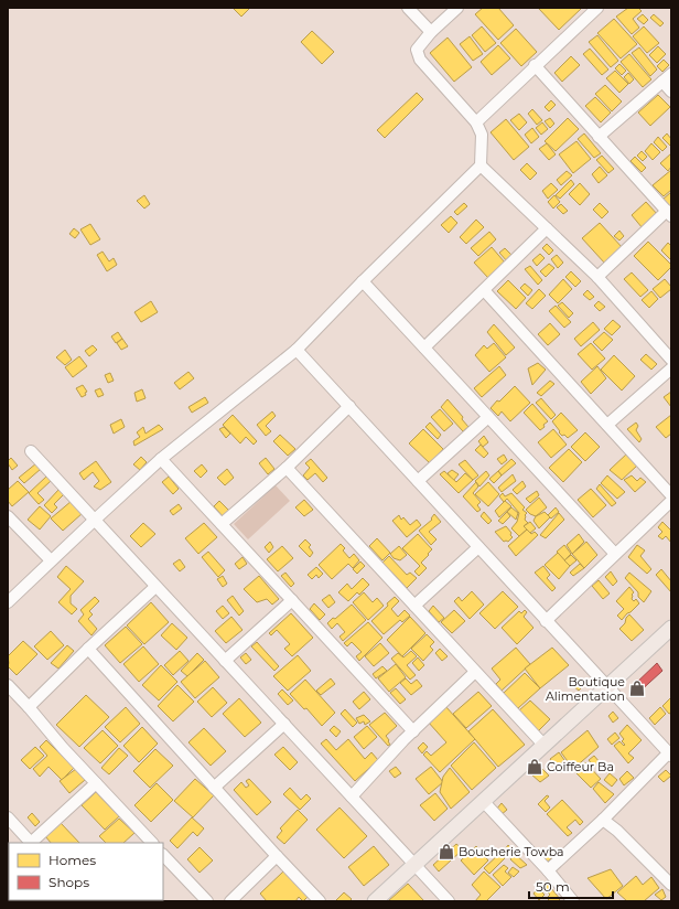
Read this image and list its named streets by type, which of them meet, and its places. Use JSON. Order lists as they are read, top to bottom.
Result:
{
  "places": {
    "shop": ["Boutique Alimentation", "Coiffeur Ba", "Boucherie Towba"]
  },
  "legend": ["Homes", "Shops"],
  "scale_bar": "50 m"
}
